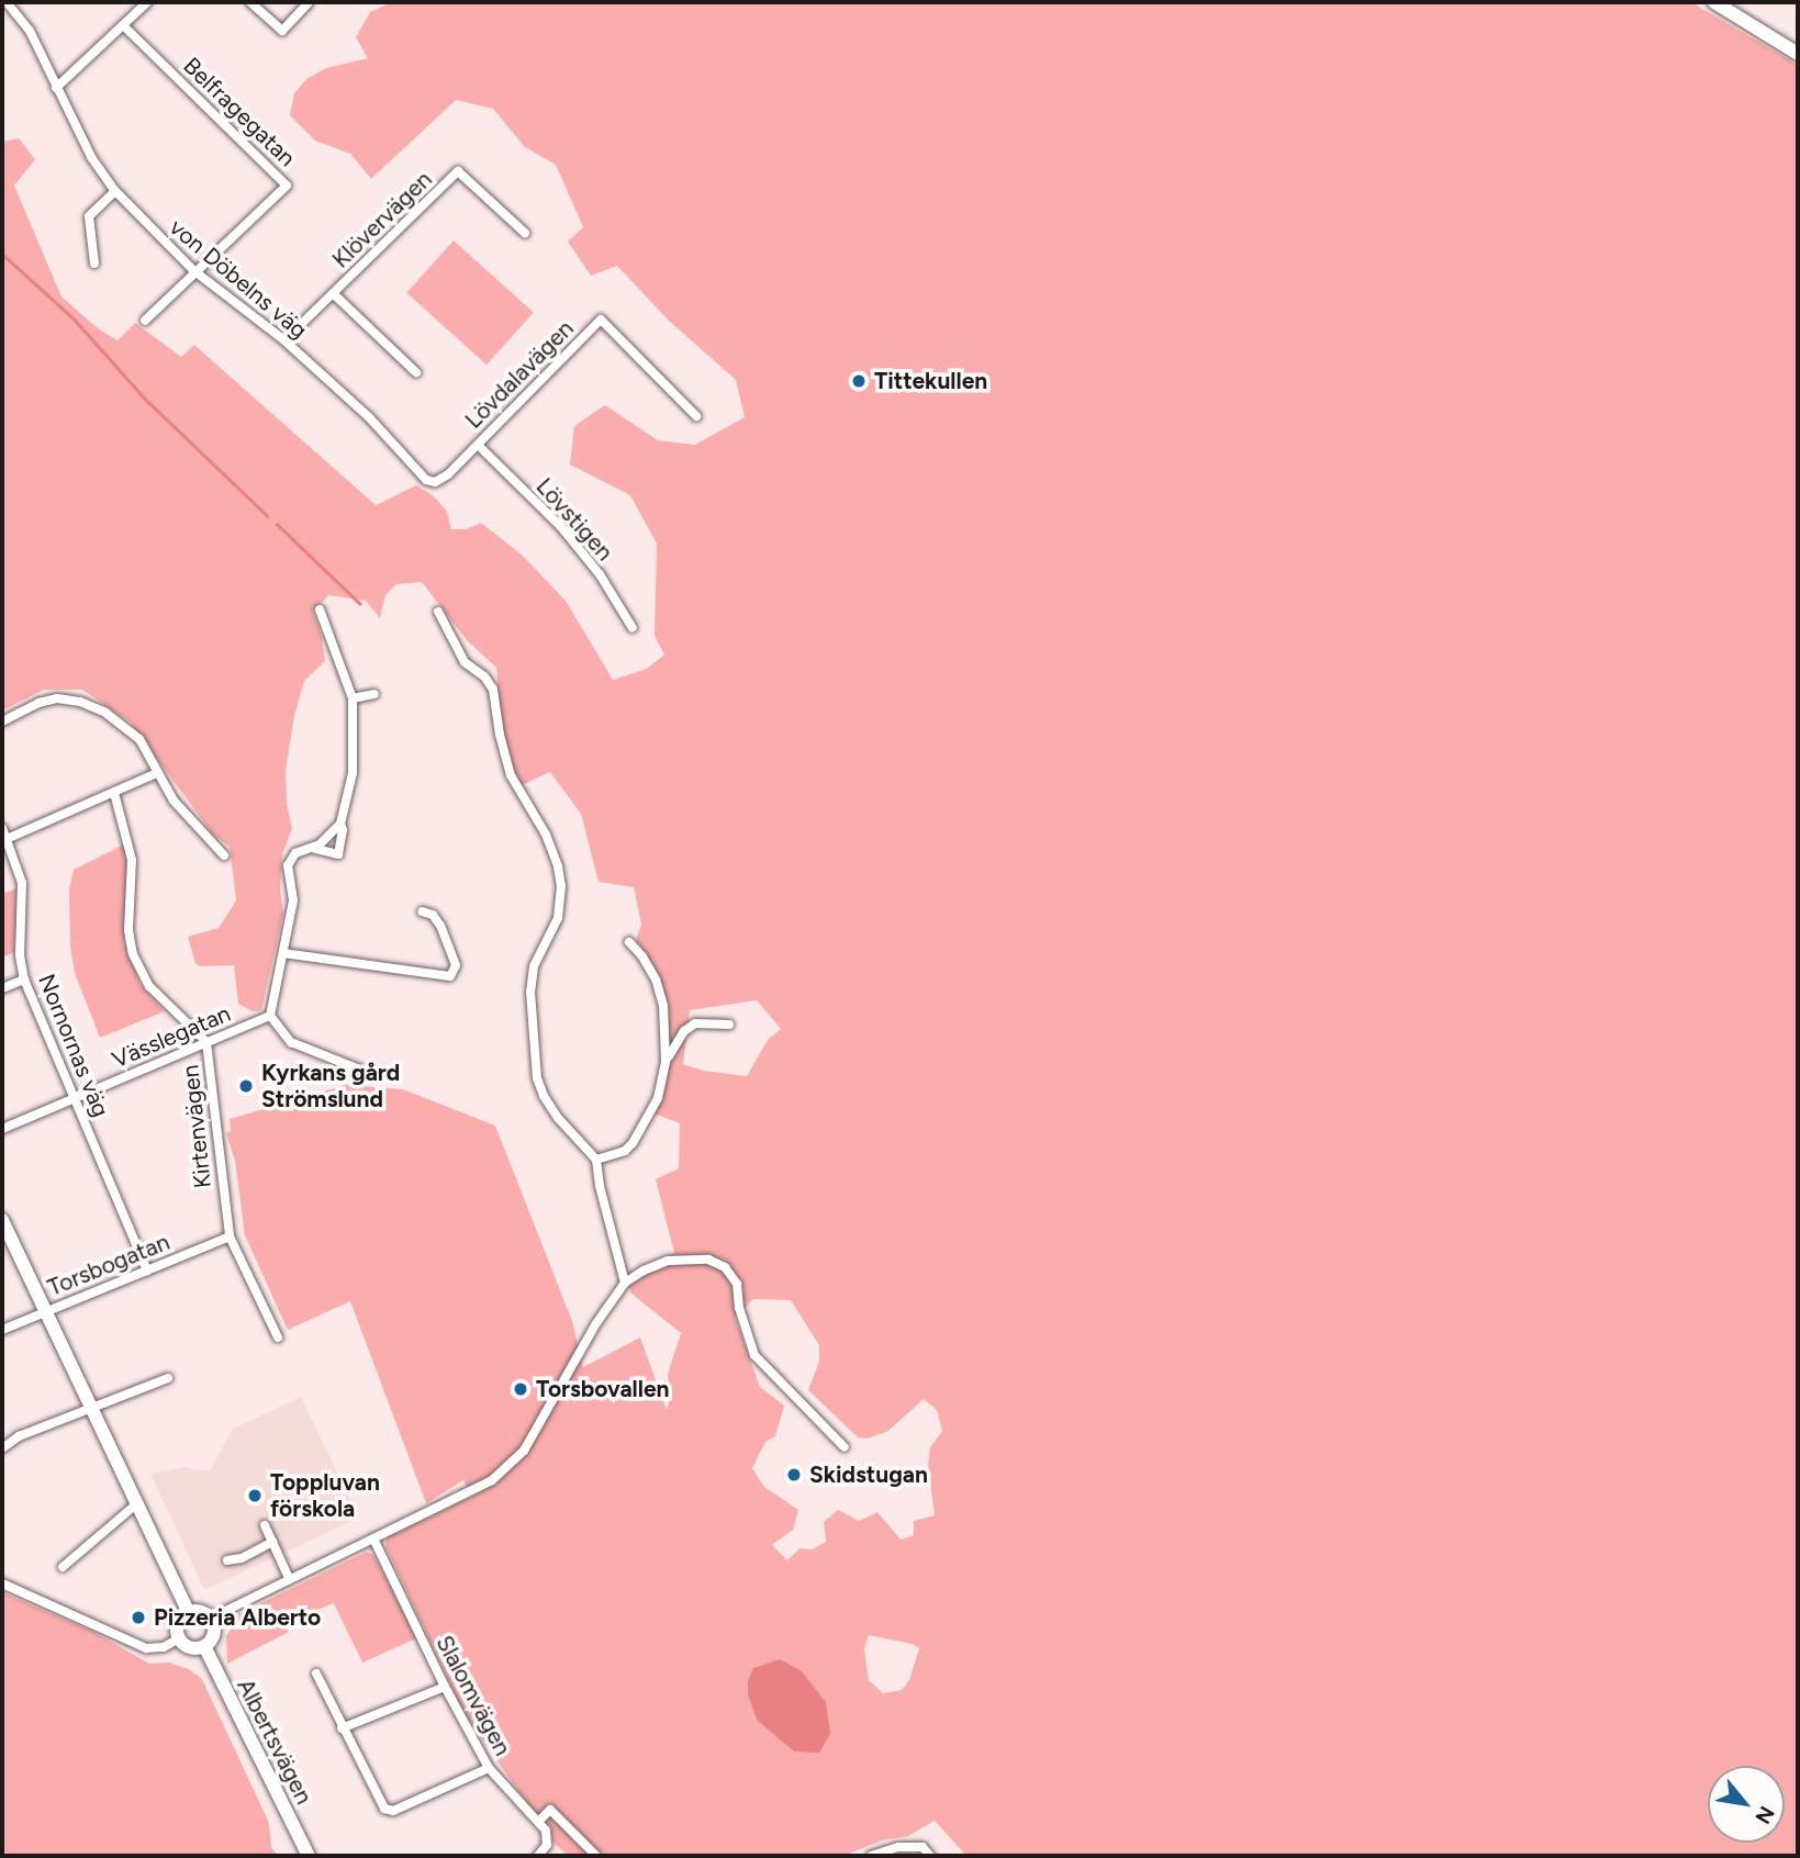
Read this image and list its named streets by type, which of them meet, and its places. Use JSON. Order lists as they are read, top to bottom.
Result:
{
  "streets": {
    "street": [
      "Belfragegatan",
      "Klövervägen",
      "von Döbelns väg",
      "Lövdalavägen",
      "Lövstigen",
      "Vässlegatan",
      "Nornornas väg",
      "Kirtenvägen",
      "Torsbogatan",
      "Slalomvägen",
      "Albertsvägen"
    ]
  },
  "crossings": [
    ["Belfragegatan", "von Döbelns väg"],
    ["Klövervägen", "von Döbelns väg"],
    ["von Döbelns väg", "Lövdalavägen"],
    ["Lövdalavägen", "Lövstigen"],
    ["Vässlegatan", "Nornornas väg"],
    ["Vässlegatan", "Kirtenvägen"],
    ["Nornornas väg", "Torsbogatan"],
    ["Kirtenvägen", "Torsbogatan"]
  ],
  "places": [
    "Tittekullen",
    "Kyrkans gård Strömslund",
    "Torsbovallen",
    "Skidstugan",
    "Toppluvan förskola",
    "Pizzeria Alberto"
  ],
  "north": "bottom right"
}
